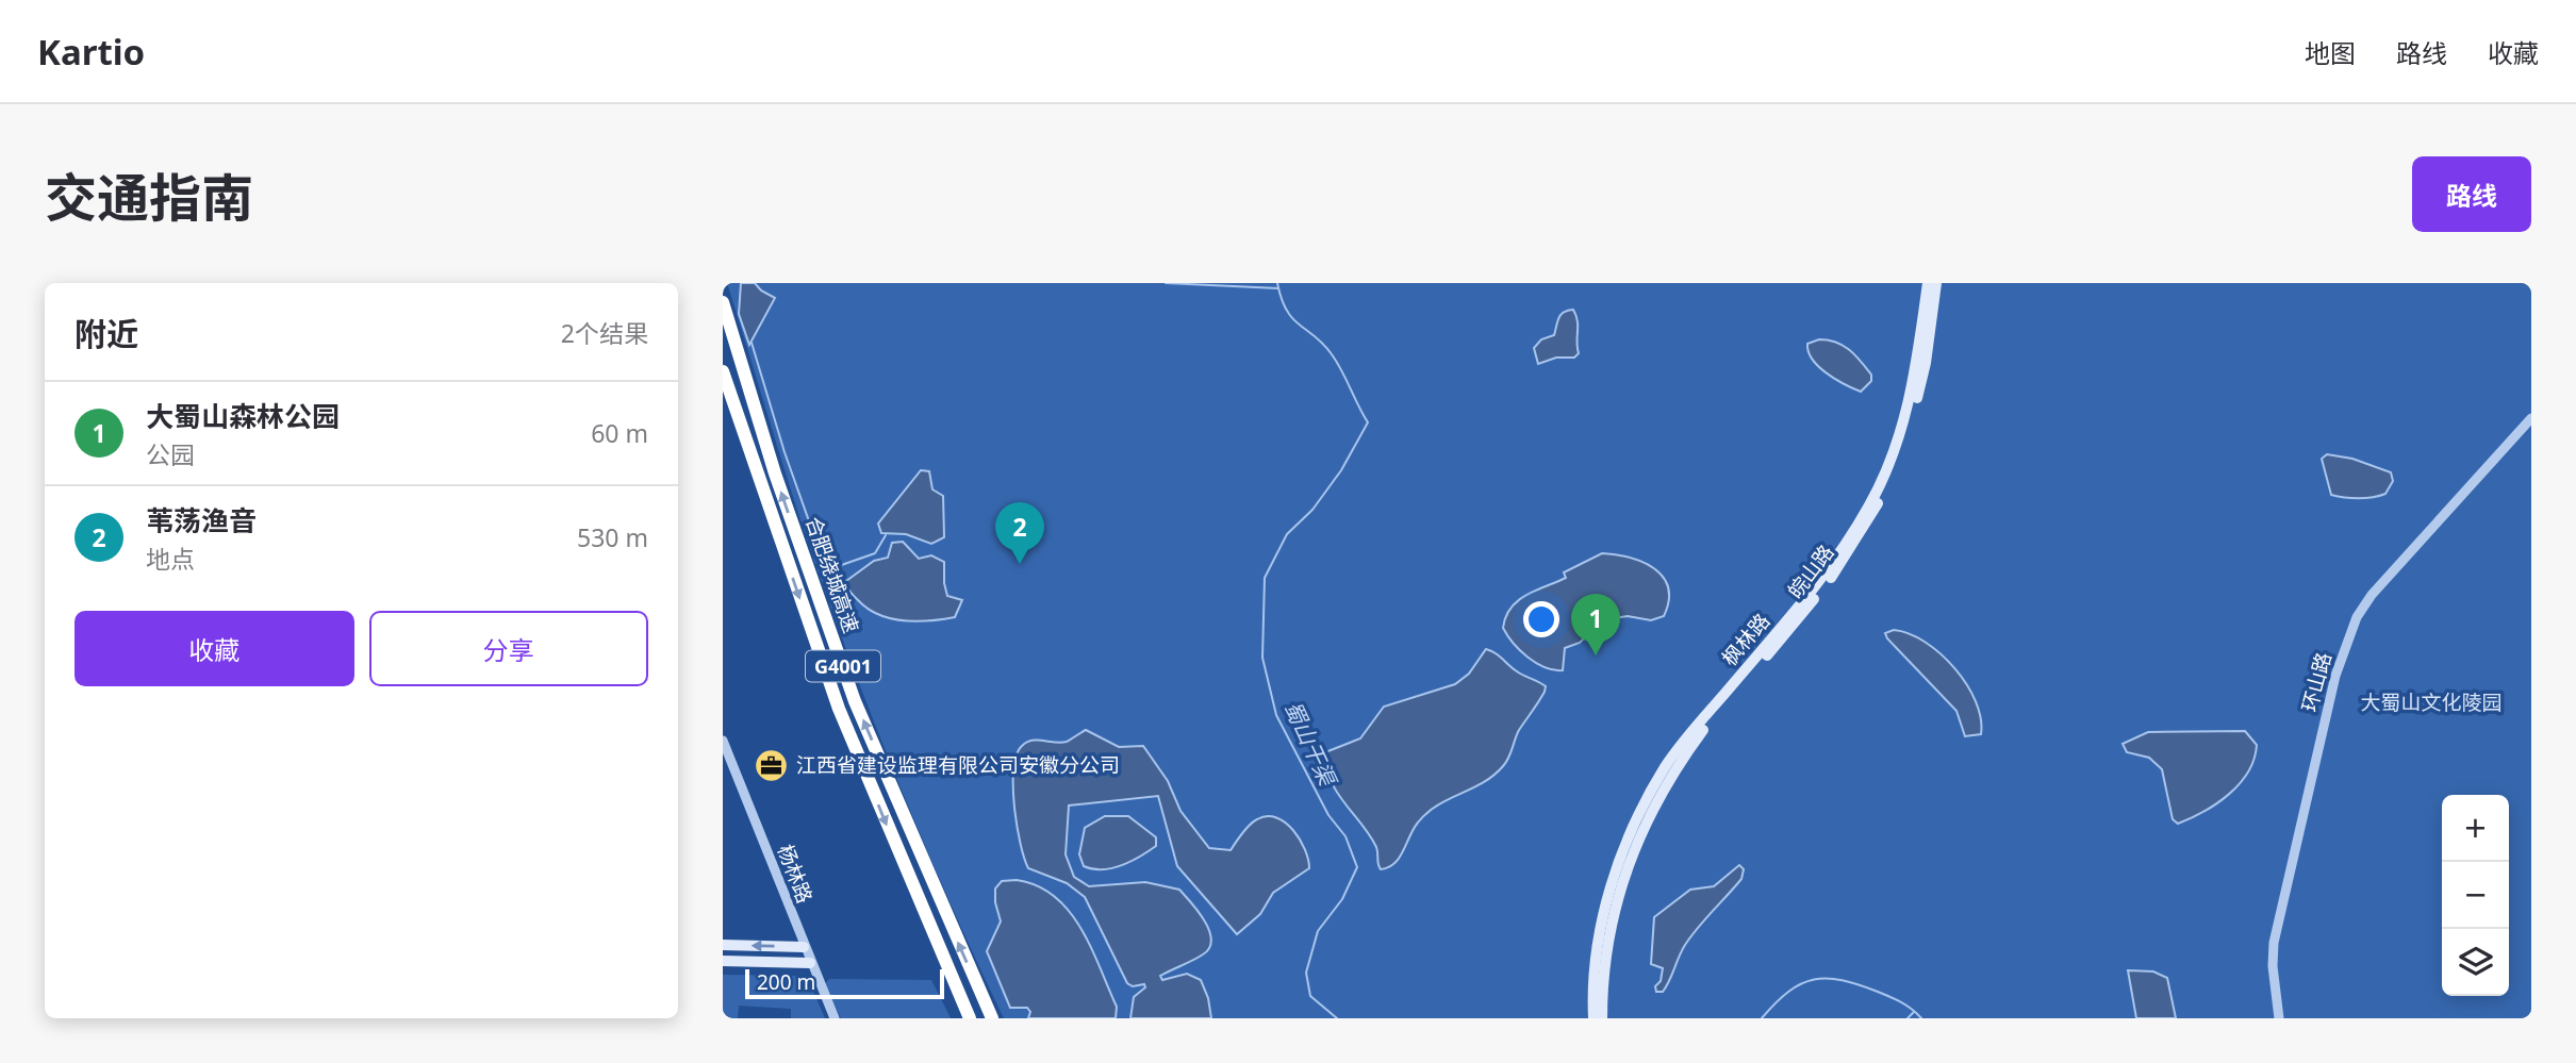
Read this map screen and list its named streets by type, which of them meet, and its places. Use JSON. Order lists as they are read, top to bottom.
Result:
{
  "streets": {
    "highway": ["合肥绕城高速", "G4001"],
    "main road": ["皖山路", "枫林路"],
    "street": ["环山路", "杨林路"]
  },
  "water": ["蜀山干渠"],
  "parks": ["大蜀山文化陵园"],
  "places": {
    "office": ["江西省建设监理有限公司安徽分公司"]
  },
  "scale_bar": "200 m",
  "page": {
    "header": "Kartio",
    "nav": ["地图", "路线", "收藏"],
    "title": "交通指南",
    "buttons": [
      "路线",
      ["收藏", "分享"]
    ],
    "heading": ["附近", "2个结果"],
    "list": [
      {
        "mark": "1",
        "name": "大蜀山森林公园",
        "note": "公园",
        "value": "60 m"
      },
      {
        "mark": "2",
        "name": "苇荡渔音",
        "note": "地点",
        "value": "530 m"
      }
    ],
    "pins": ["2", "1"],
    "map_buttons": ["+", "−"],
    "scale": "200 m"
  }
}
